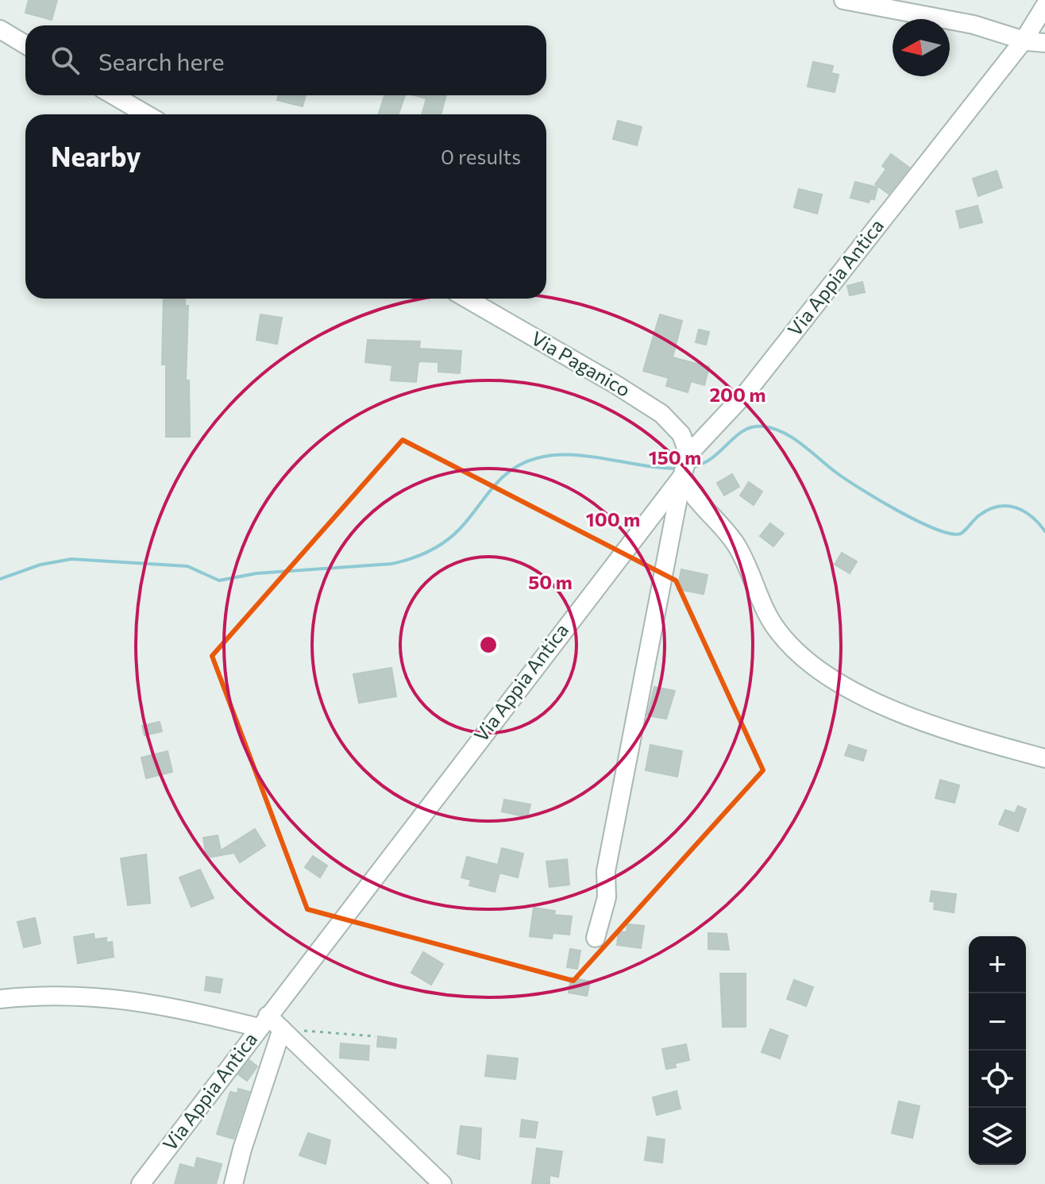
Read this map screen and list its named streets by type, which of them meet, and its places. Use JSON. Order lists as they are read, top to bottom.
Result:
{
  "streets": {
    "street": ["Via Appia Antica", "Via Paganico"]
  },
  "crossings": [
    ["Via Appia Antica", "Via Paganico"]
  ],
  "north": "left",
  "page": {
    "search": "Search here",
    "heading": ["Nearby", "0 results"],
    "map_buttons": ["+", "−"]
  },
  "rings": [
    "200 m",
    "150 m",
    "100 m",
    "50 m"
  ]
}
